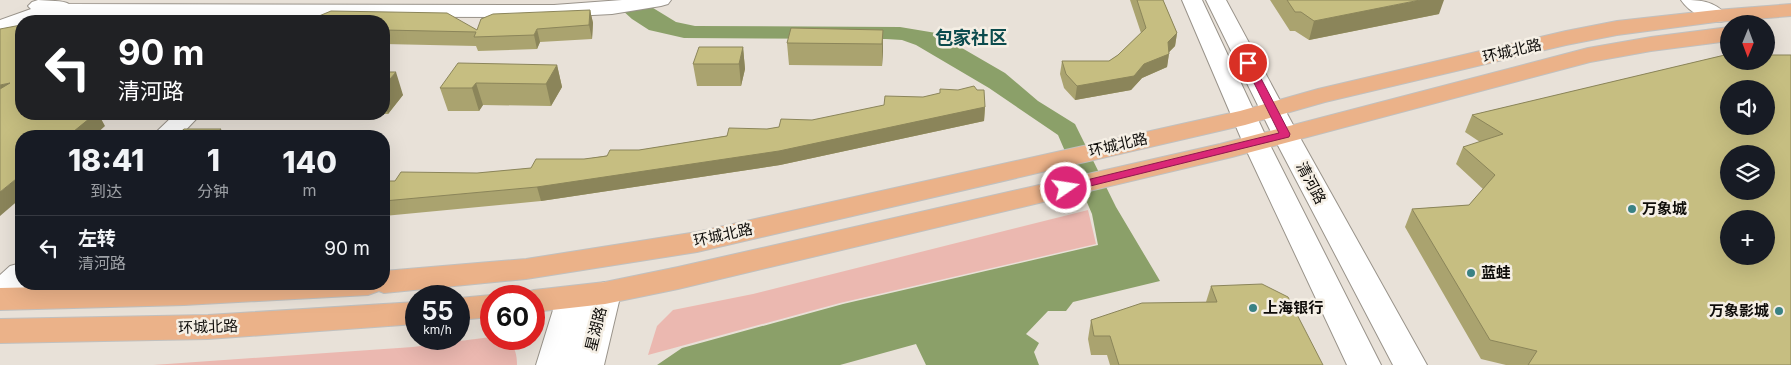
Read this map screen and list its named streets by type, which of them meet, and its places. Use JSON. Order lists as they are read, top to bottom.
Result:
{
  "streets": {
    "main road": ["环城北路", "清河路", "星湖路"]
  },
  "crossings": [
    ["环城北路", "清河路"],
    ["环城北路", "星湖路"]
  ],
  "districts": ["包家社区"],
  "places": [
    "万象城",
    "蓝蛙",
    "上海银行",
    "万象影城"
  ],
  "north": "bottom",
  "page": {
    "map_buttons": "+",
    "turn": ["90 m", "清河路"],
    "eta": [
      "18:41",
      "到达",
      "1",
      "分钟",
      "140",
      "m"
    ],
    "list": [
      {
        "name": "左转",
        "note": "清河路",
        "value": "90 m"
      }
    ],
    "speed": "55 km/h",
    "limit": "60"
  }
}
